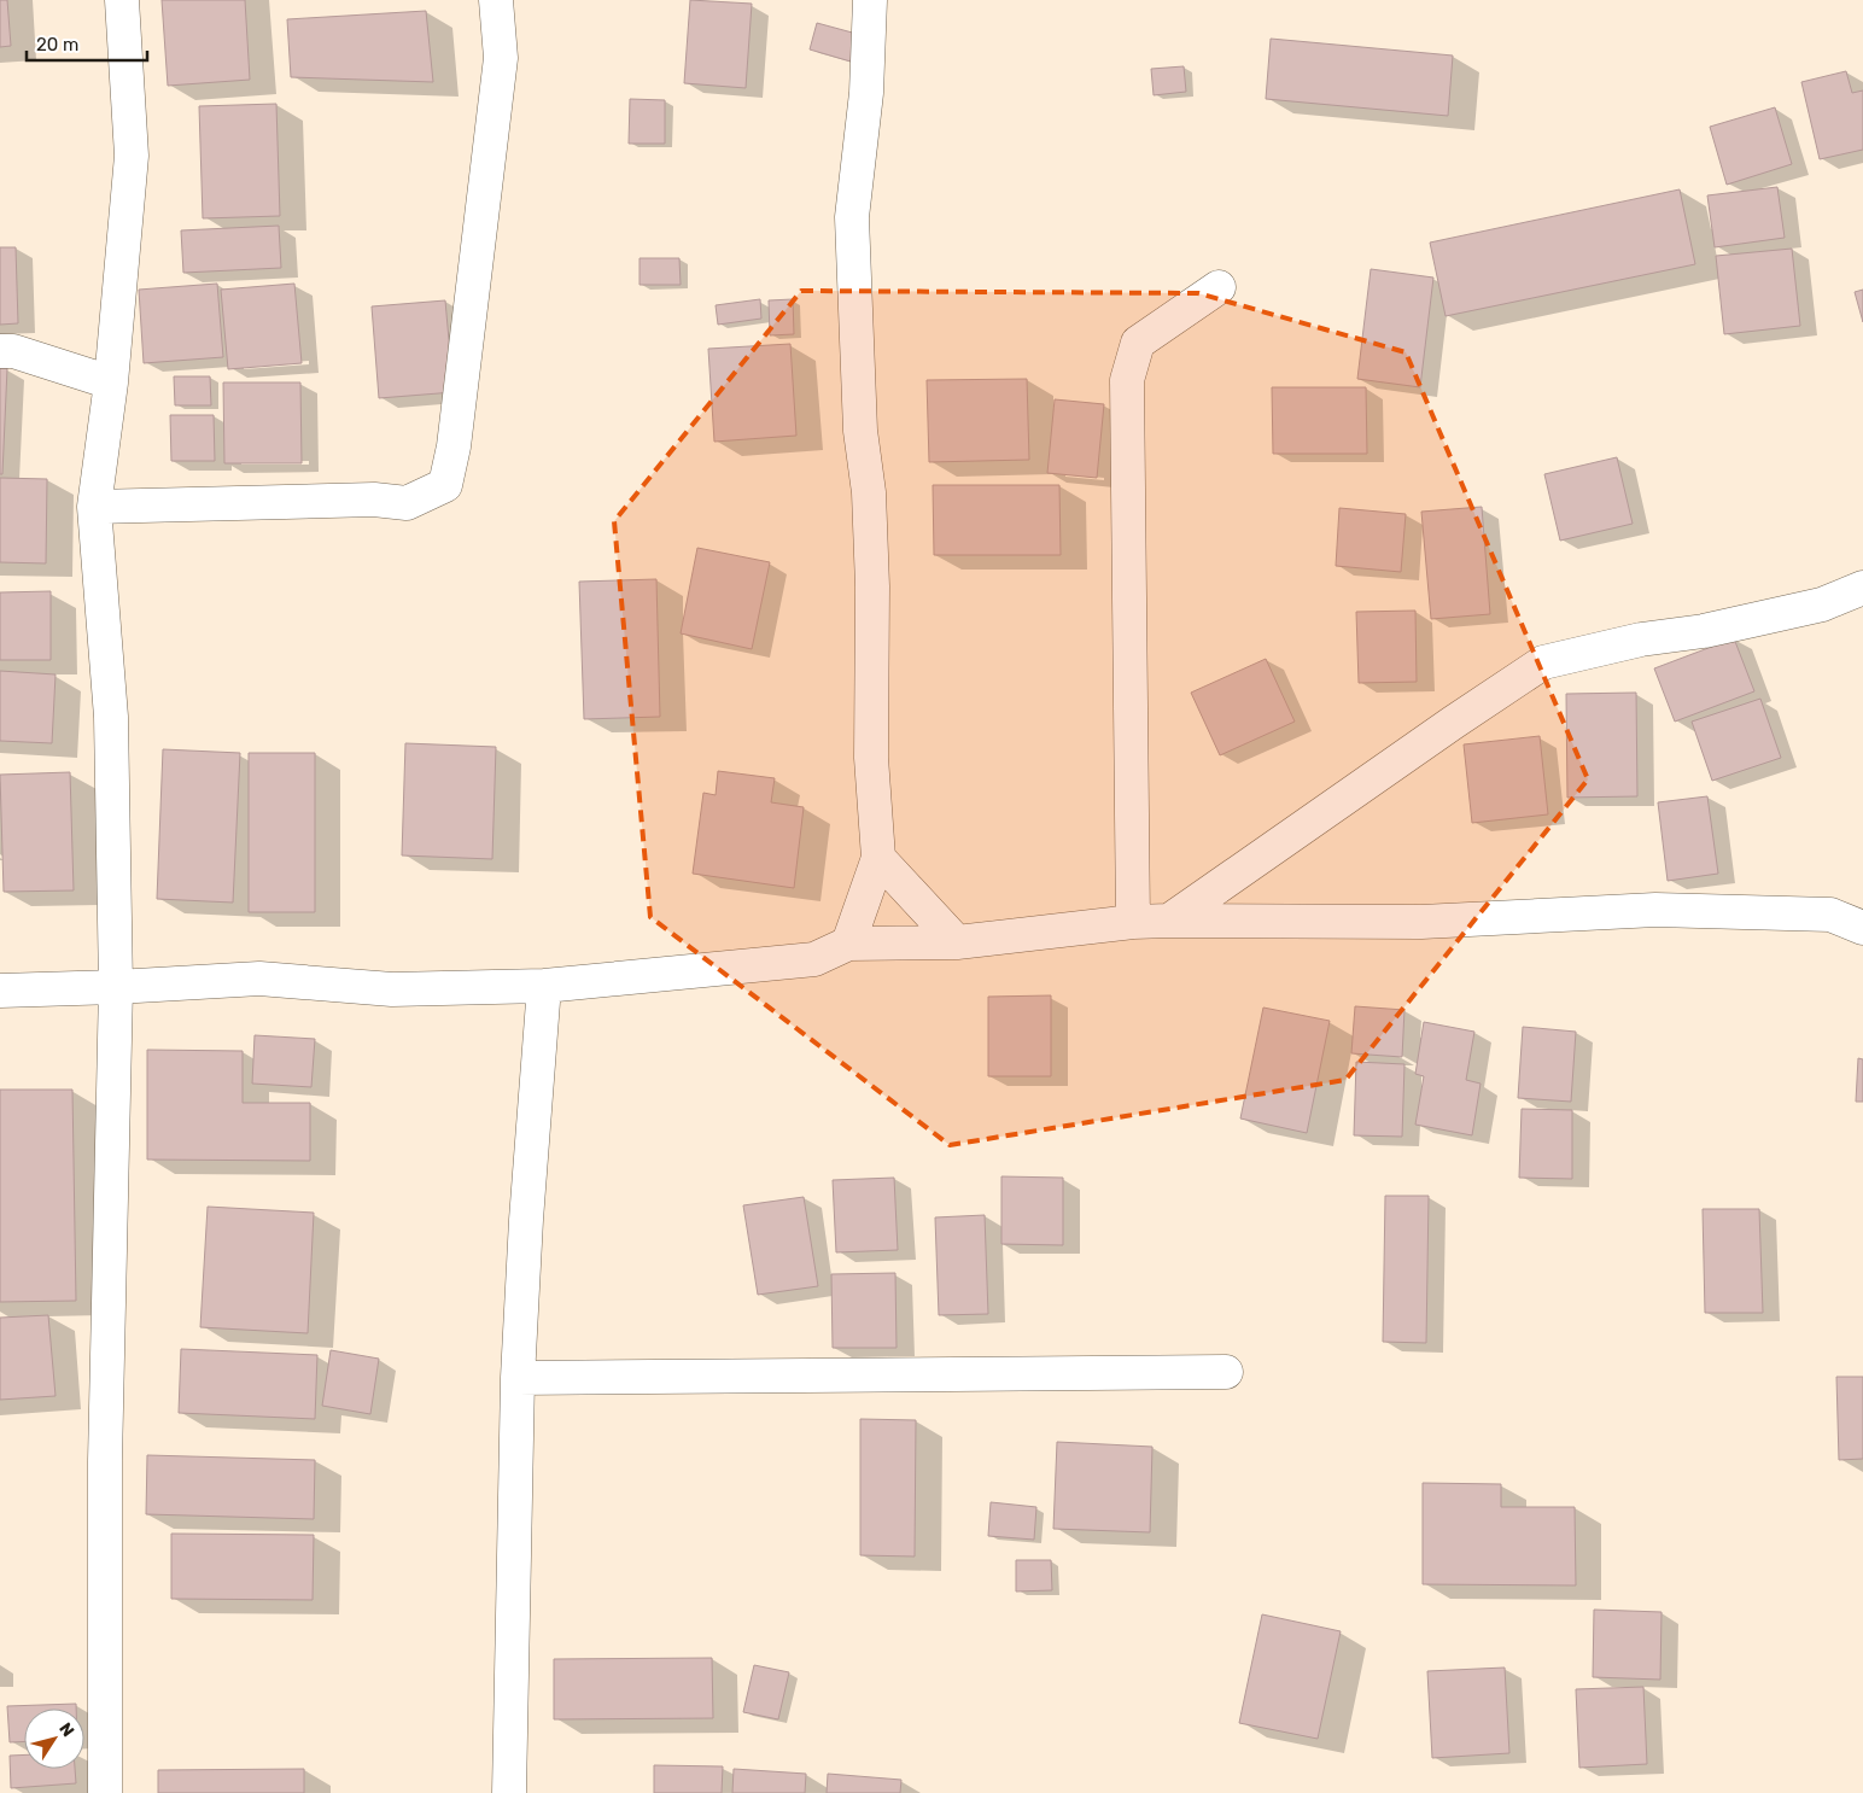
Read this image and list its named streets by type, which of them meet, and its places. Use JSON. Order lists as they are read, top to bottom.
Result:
{
  "scale_bar": "20 m",
  "north": "top right"
}
